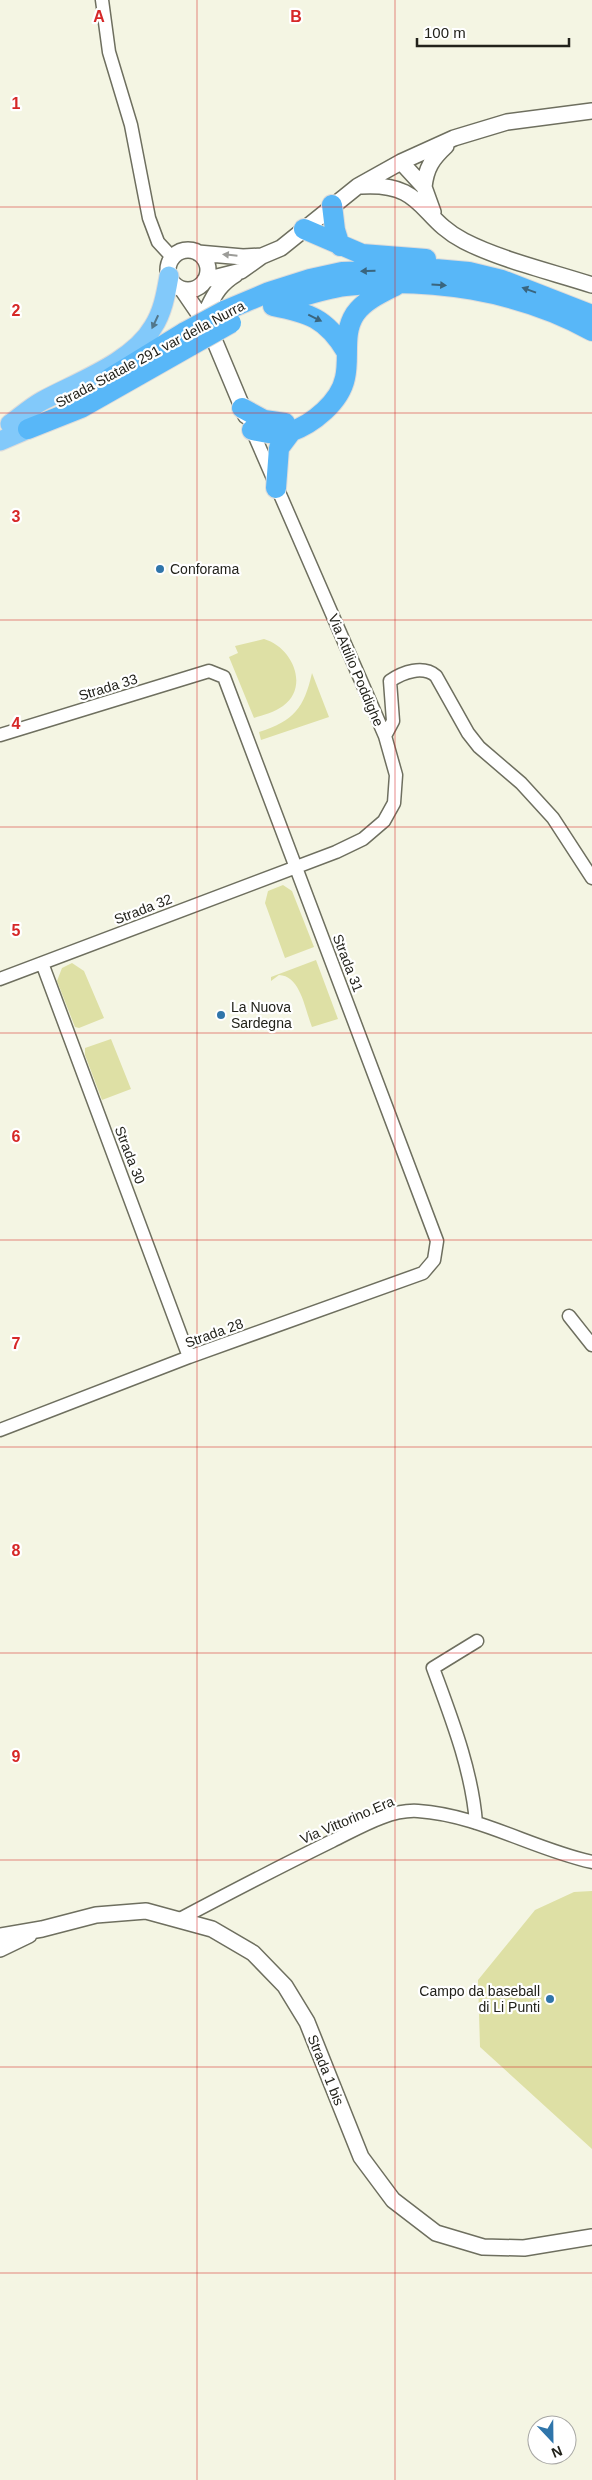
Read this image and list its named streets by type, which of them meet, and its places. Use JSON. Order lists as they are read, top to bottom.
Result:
{
  "streets": {
    "highway": ["Strada Statale 291 var della Nurra"],
    "street": [
      "Via Attilio Poddighe",
      "Strada 33",
      "Strada 32",
      "Strada 31",
      "Strada 30",
      "Strada 28",
      "Via Vittorino Era",
      "Strada 1 bis"
    ]
  },
  "crossings": [
    ["Via Attilio Poddighe", "Strada 32"],
    ["Via Attilio Poddighe", "Strada 31"],
    ["Strada 33", "Strada 31"],
    ["Strada 32", "Strada 31"],
    ["Strada 32", "Strada 30"],
    ["Strada 31", "Strada 28"],
    ["Strada 30", "Strada 28"],
    ["Via Vittorino Era", "Strada 1 bis"]
  ],
  "places": ["Conforama", "La Nuova Sardegna", "Campo da baseball di Li Punti"],
  "scale_bar": "100 m",
  "north": "bottom",
  "grid": {
    "columns": ["A", "B"],
    "rows": [
      "1",
      "2",
      "3",
      "4",
      "5",
      "6",
      "7",
      "8",
      "9"
    ]
  }
}
